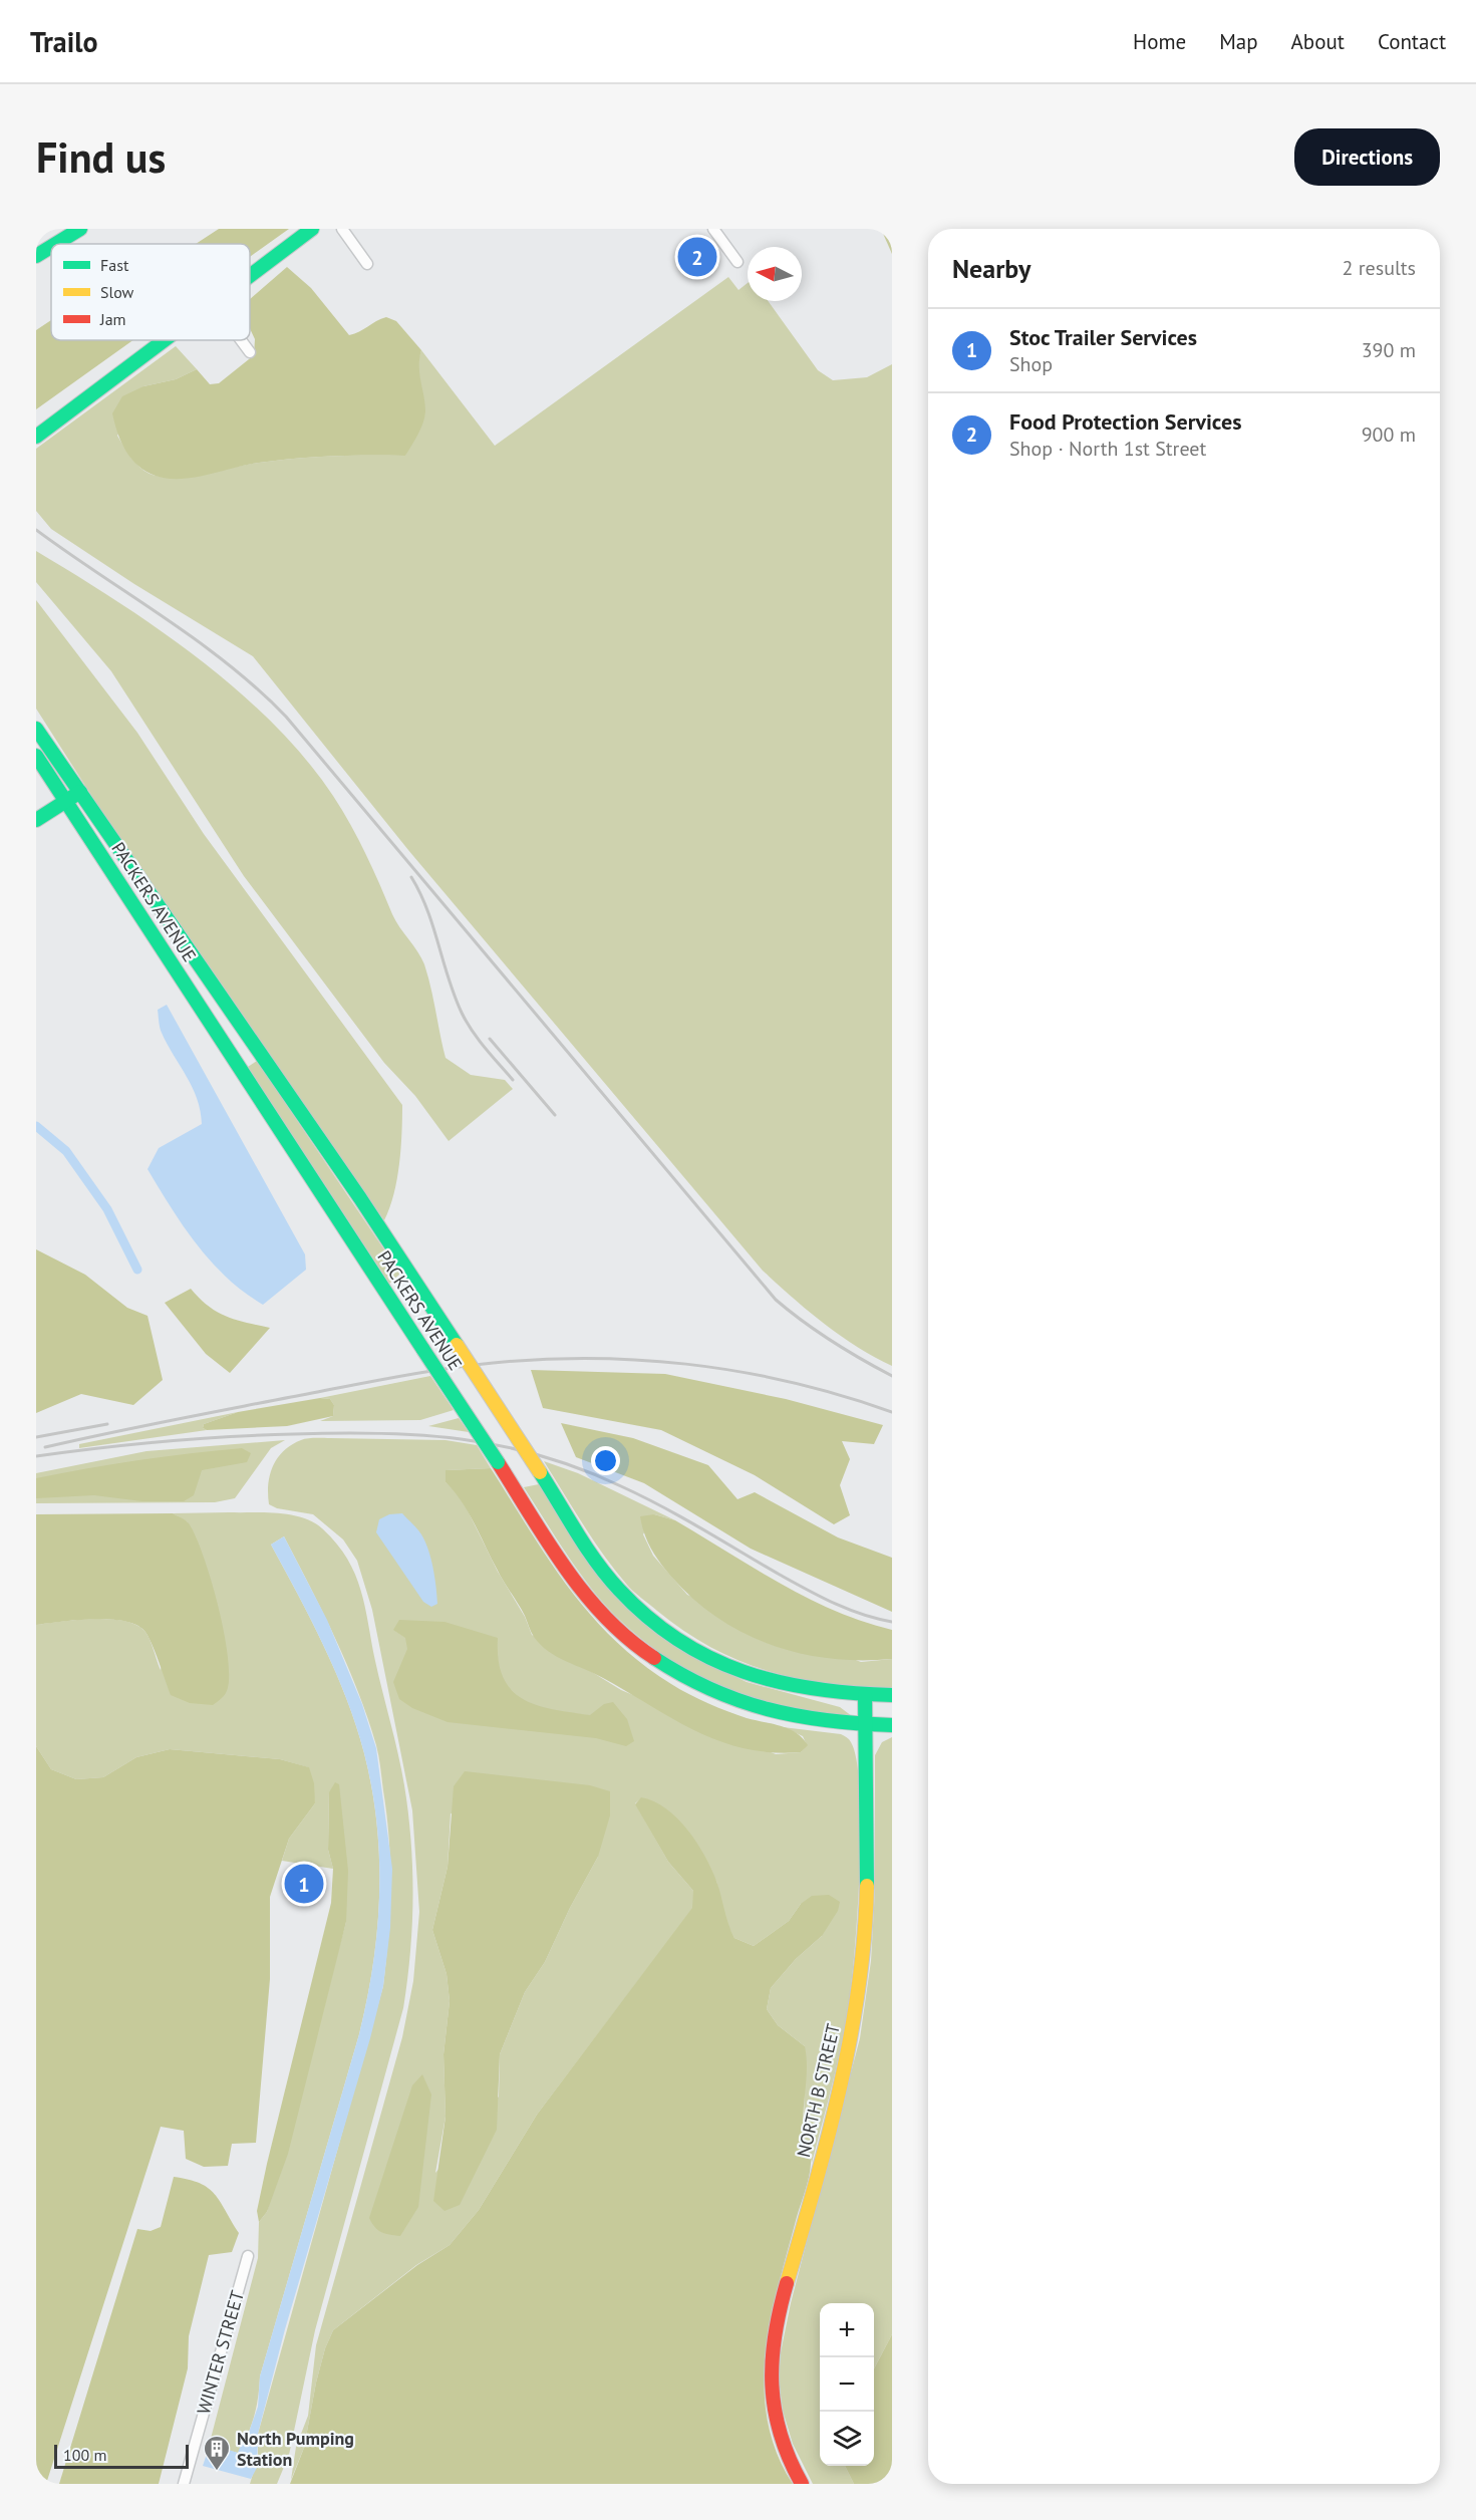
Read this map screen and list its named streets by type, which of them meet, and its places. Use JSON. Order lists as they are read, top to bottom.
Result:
{
  "streets": {
    "main road": ["PACKERS AVENUE", "NORTH B STREET"],
    "street": ["WINTER STREET"]
  },
  "crossings": [
    ["PACKERS AVENUE", "NORTH B STREET"]
  ],
  "places": {
    "building": ["North Pumping Station"]
  },
  "legend": ["Fast", "Slow", "Jam"],
  "scale_bar": "100 m",
  "north": "left",
  "page": {
    "header": "Trailo",
    "nav": [
      "Home",
      "Map",
      "About",
      "Contact"
    ],
    "buttons": "Directions",
    "title": "Find us",
    "heading": ["Nearby", "2 results"],
    "pins": ["2", "1"],
    "list": [
      {
        "mark": "1",
        "name": "Stoc Trailer Services",
        "note": "Shop",
        "value": "390 m"
      },
      {
        "mark": "2",
        "name": "Food Protection Services",
        "note": "Shop · North 1st Street",
        "value": "900 m"
      }
    ],
    "map_buttons": ["+", "−"],
    "scale": "100 m"
  }
}
